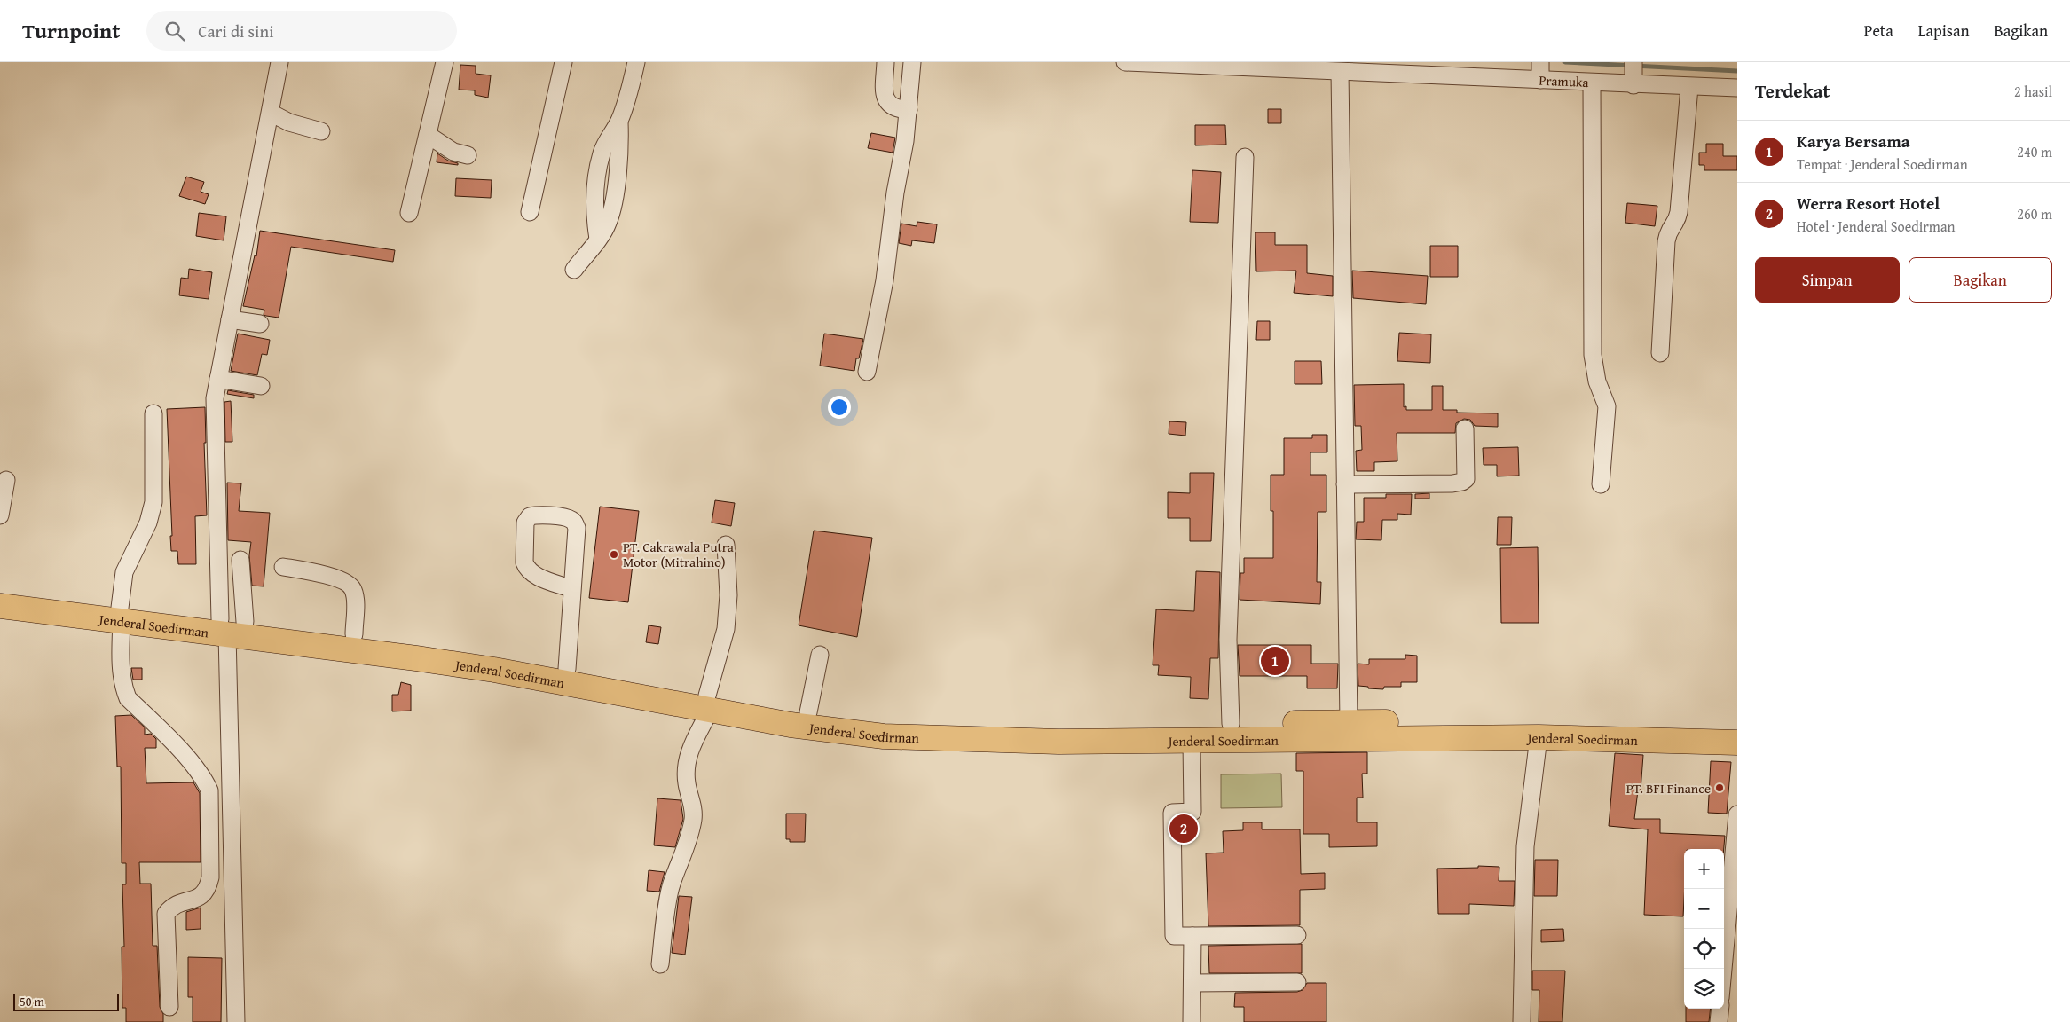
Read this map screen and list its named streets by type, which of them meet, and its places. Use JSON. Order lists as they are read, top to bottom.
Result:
{
  "streets": {
    "highway": ["Jenderal Soedirman"],
    "street": ["Pramuka"]
  },
  "places": ["PT. Cakrawala Putra Motor (Mitrahino)", "PT. BFI Finance"],
  "scale_bar": "50 m",
  "page": {
    "header": "Turnpoint",
    "search": "Cari di sini",
    "nav": ["Peta", "Lapisan", "Bagikan"],
    "heading": ["Terdekat", "2 hasil"],
    "list": [
      {
        "mark": "1",
        "name": "Karya Bersama",
        "note": "Tempat · Jenderal Soedirman",
        "value": "240 m"
      },
      {
        "mark": "2",
        "name": "Werra Resort Hotel",
        "note": "Hotel · Jenderal Soedirman",
        "value": "260 m"
      }
    ],
    "buttons": ["Simpan", "Bagikan"],
    "pins": ["1", "2"],
    "map_buttons": ["+", "−"],
    "scale": "50 m"
  }
}
